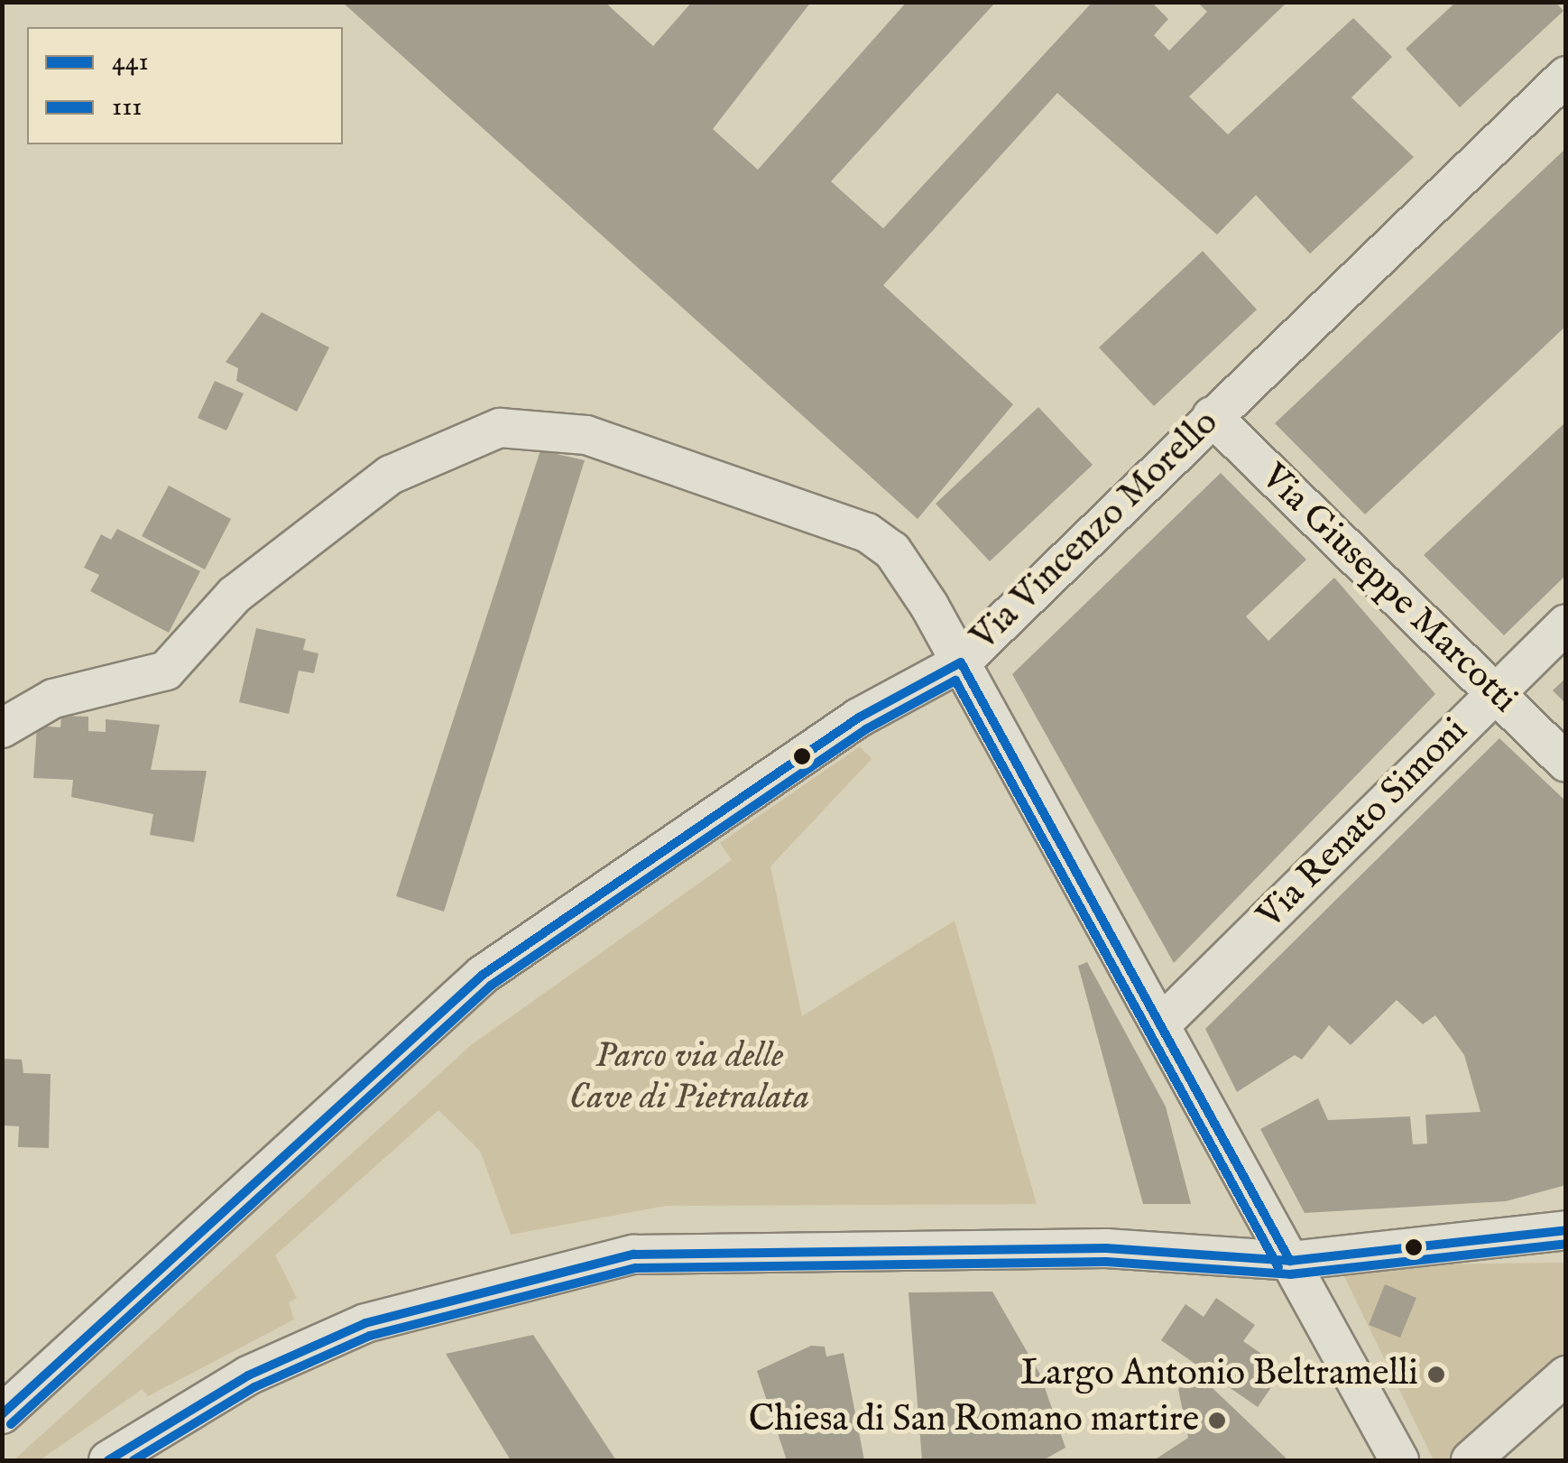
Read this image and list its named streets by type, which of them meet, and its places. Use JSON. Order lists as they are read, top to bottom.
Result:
{
  "streets": {
    "street": ["Via Vincenzo Morello", "Via Giuseppe Marcotti", "Via Renato Simoni"]
  },
  "crossings": [
    ["Via Vincenzo Morello", "Via Giuseppe Marcotti"],
    ["Via Giuseppe Marcotti", "Via Renato Simoni"]
  ],
  "parks": ["Parco via delle Cave di Pietralata"],
  "places": ["Largo Antonio Beltramelli", "Chiesa di San Romano martire"],
  "lines": ["transit line 441", "transit line 111"],
  "legend": ["441", "111"]
}
